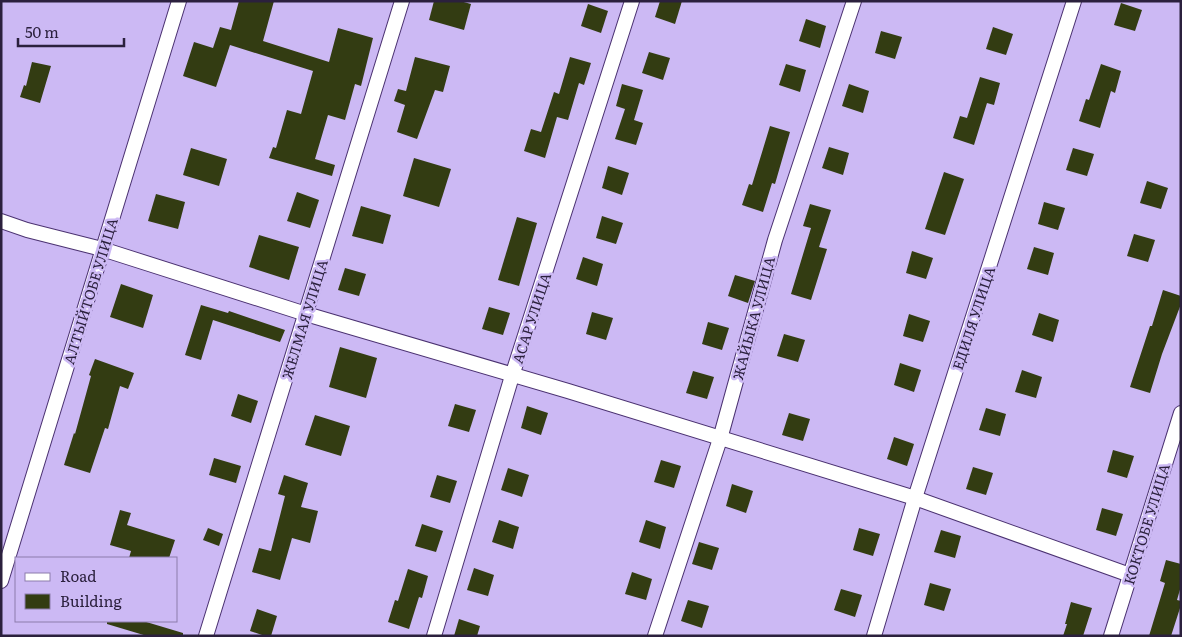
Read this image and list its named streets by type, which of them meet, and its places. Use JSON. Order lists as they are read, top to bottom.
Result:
{
  "streets": {
    "street": [
      "АЛТЫЙТОБЕ УЛИЦА",
      "АСАР УЛИЦА",
      "ЖАЙЫКА УЛИЦА",
      "ЕДИЛЯ УЛИЦА",
      "ЖЕЛМАЯ УЛИЦА",
      "КОКТОБЕ УЛИЦА"
    ]
  },
  "legend": ["Road", "Building"],
  "scale_bar": "50 m"
}
